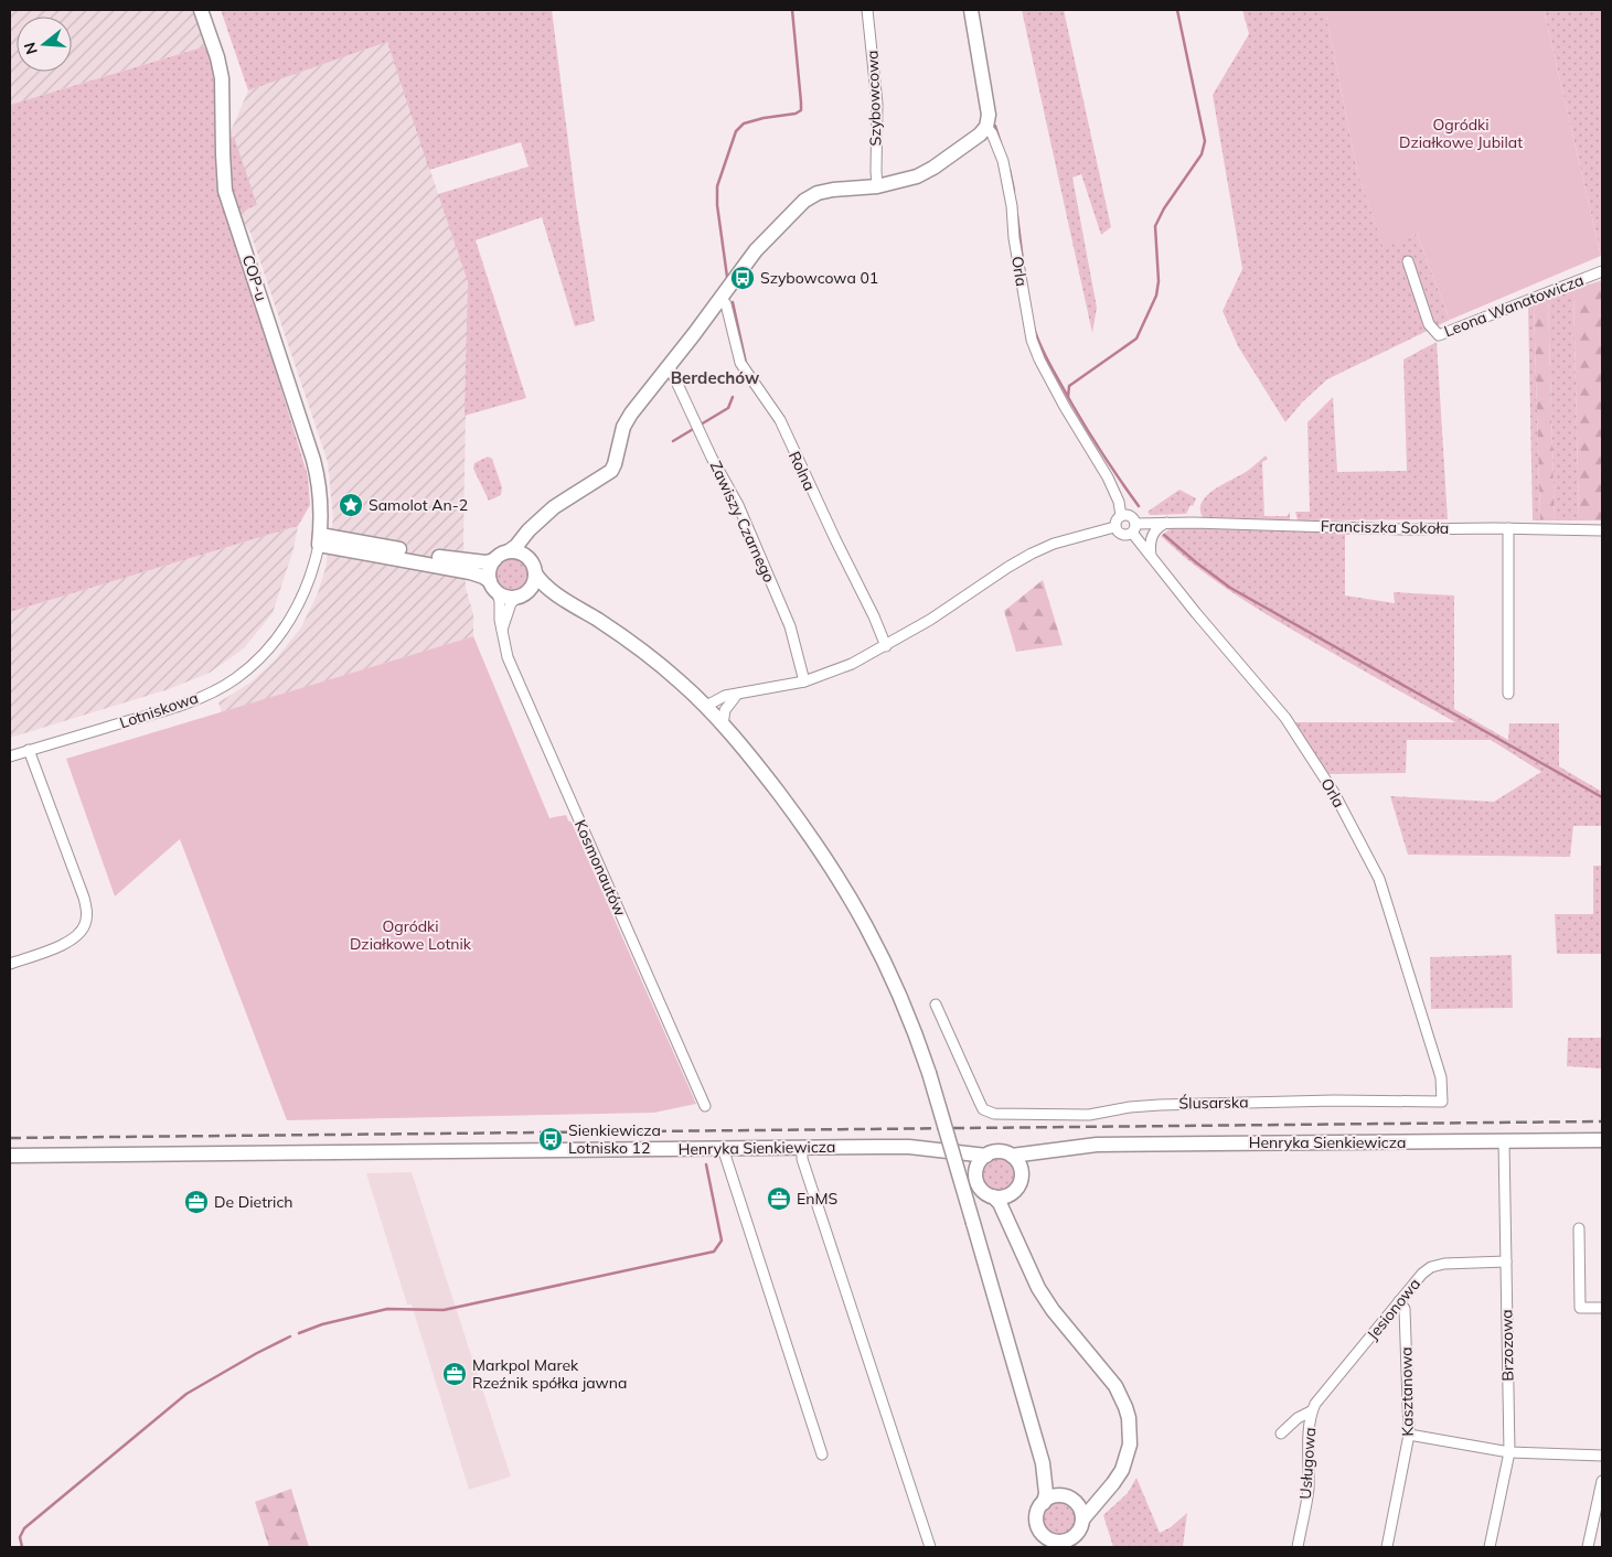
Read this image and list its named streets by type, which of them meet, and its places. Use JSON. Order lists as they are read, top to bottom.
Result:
{
  "streets": {
    "main road": ["Orla", "COP-u", "Henryka Sienkiewicza"],
    "street": [
      "Szybowcowa",
      "Leona Wanatowicza",
      "Rolna",
      "Zawiszy Czarnego",
      "Franciszka Sokoła",
      "Lotniskowa",
      "Kosmonautów",
      "Ślusarska",
      "Jesionowa",
      "Brzozowa",
      "Kasztanowa",
      "Usługowa"
    ]
  },
  "crossings": [
    ["Orla", "Franciszka Sokoła"],
    ["Orla", "Ślusarska"],
    ["COP-u", "Lotniskowa"],
    ["Henryka Sienkiewicza", "Brzozowa"],
    ["Jesionowa", "Brzozowa"],
    ["Jesionowa", "Kasztanowa"],
    ["Jesionowa", "Usługowa"]
  ],
  "districts": ["Berdechów"],
  "parks": ["Ogródki Działkowe Jubilat", "Ogródki Działkowe Lotnik"],
  "places": {
    "bus stop": ["Szybowcowa 01", "Sienkiewicza Lotnisko 12"],
    "place": ["Samolot An-2"],
    "office": ["EnMS", "De Dietrich", "Markpol Marek Rzeźnik spółka jawna"]
  },
  "north": "left"
}
